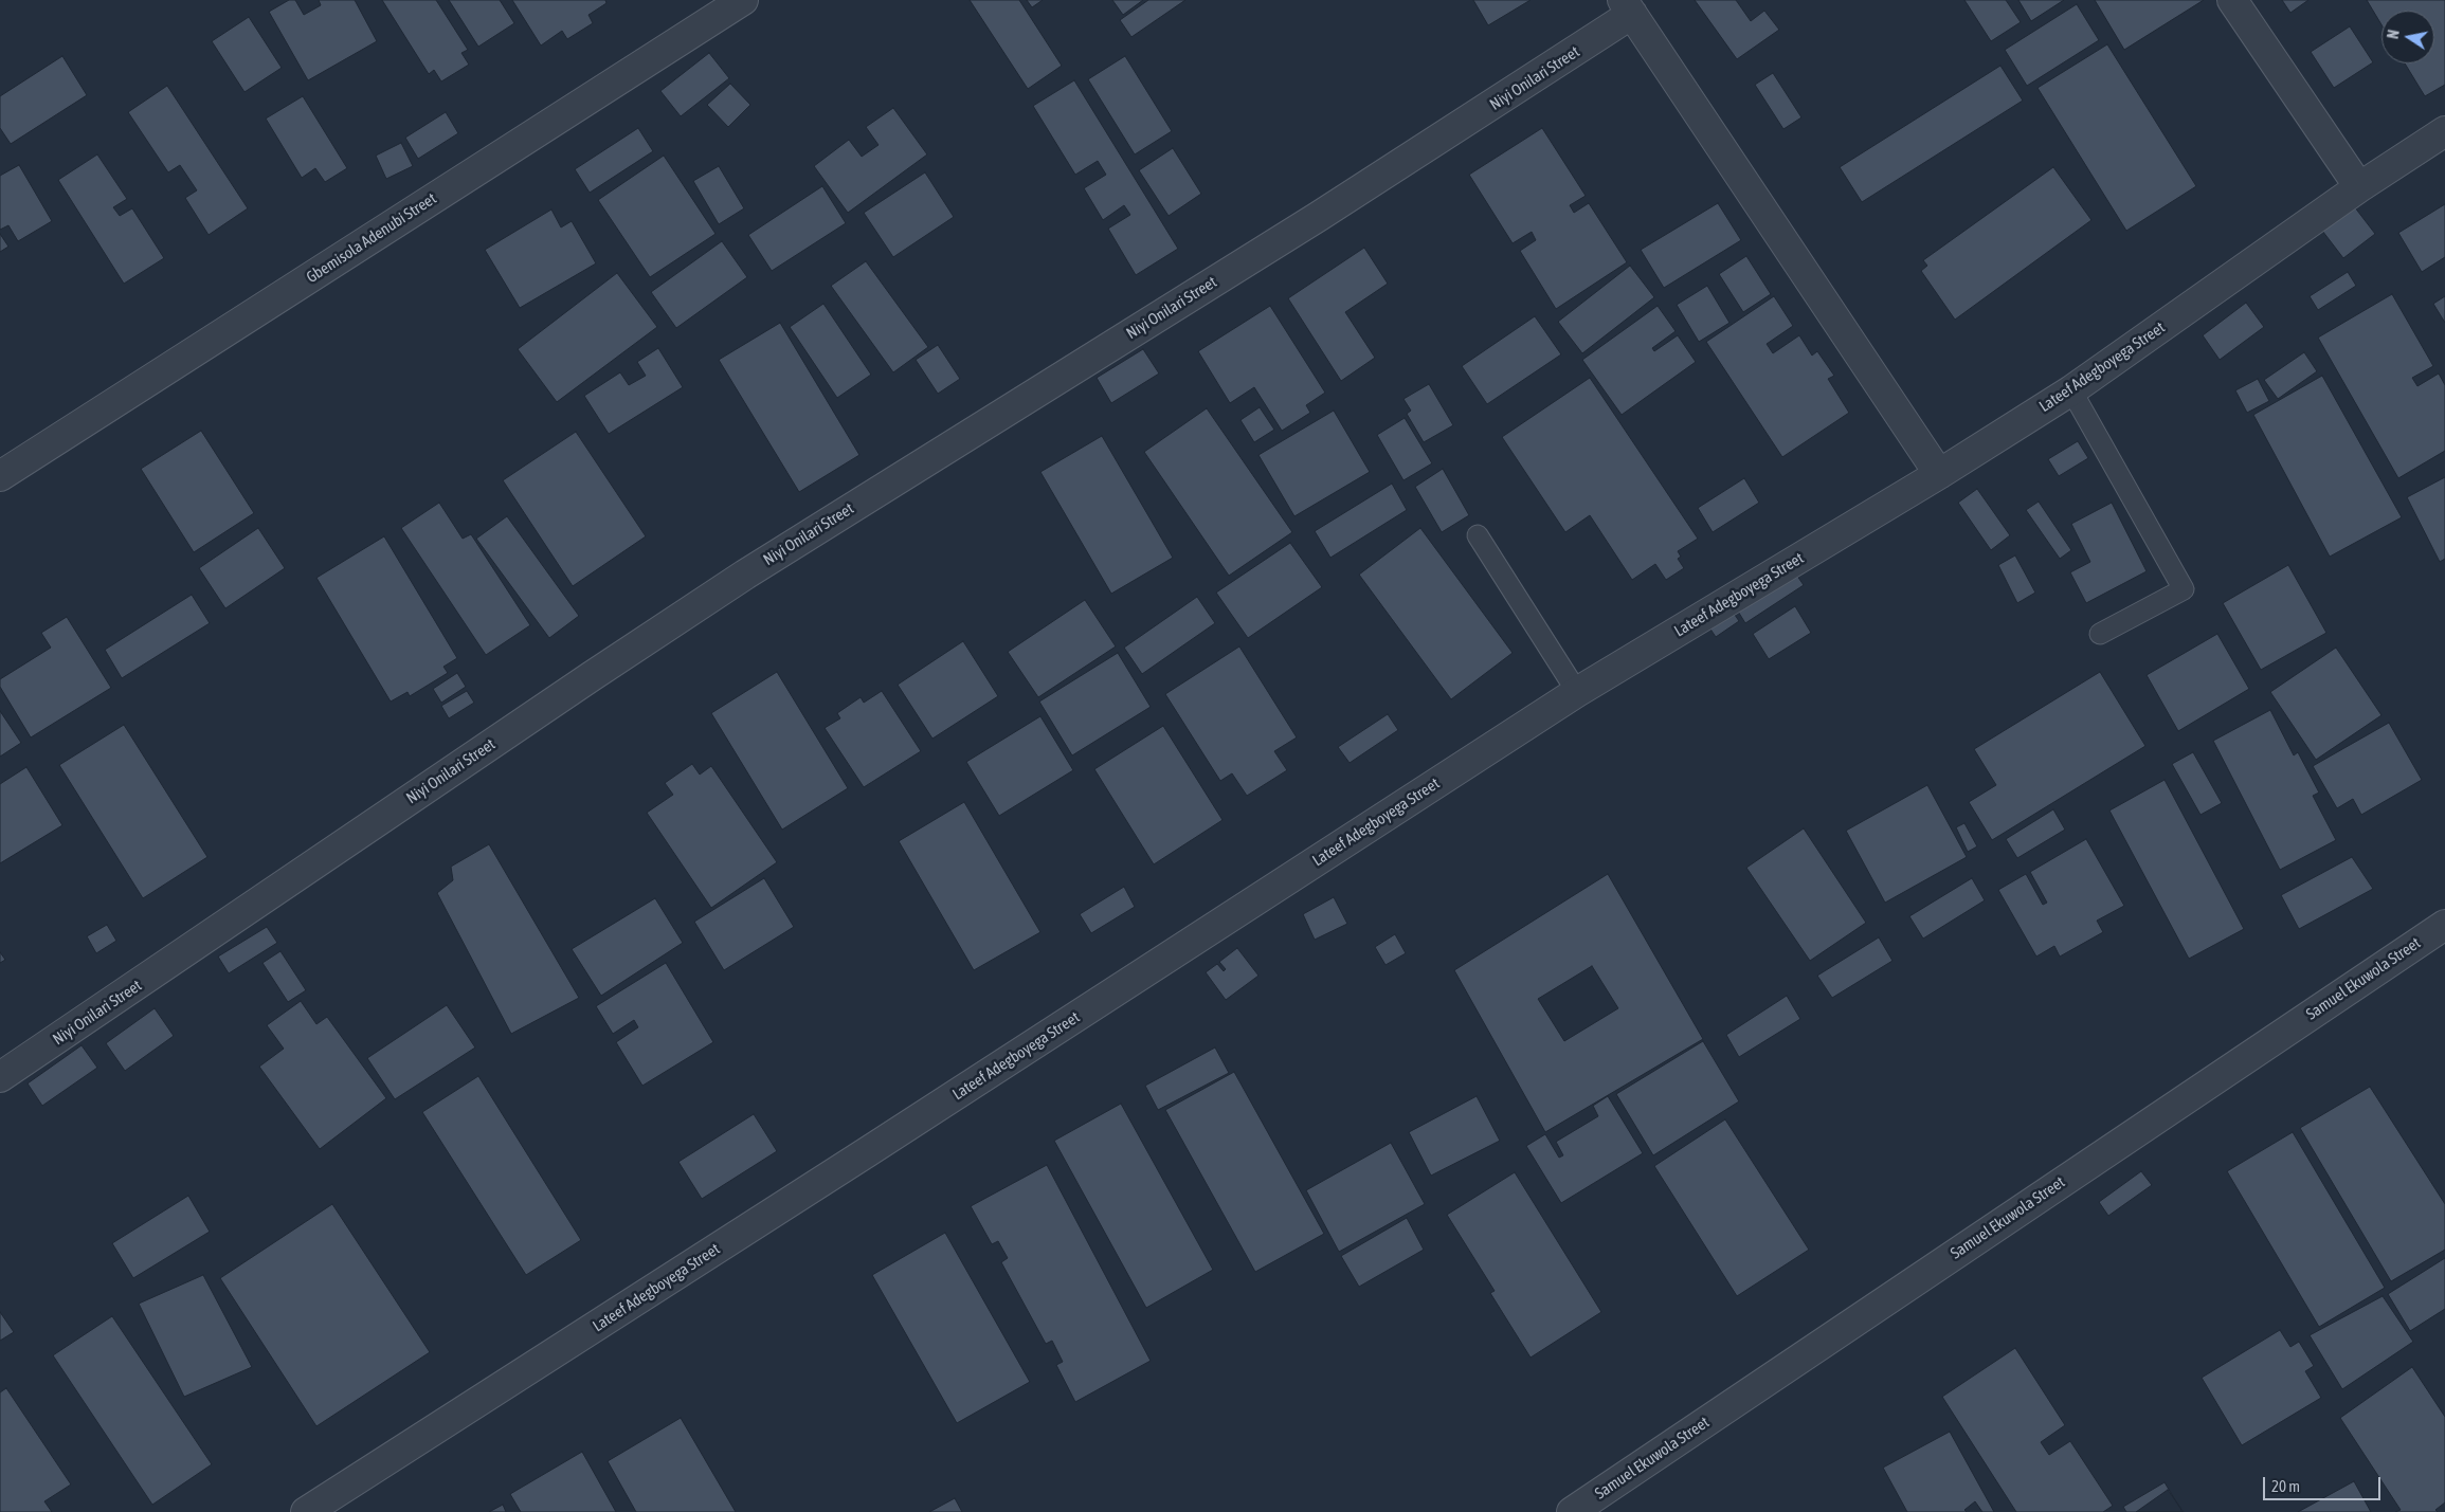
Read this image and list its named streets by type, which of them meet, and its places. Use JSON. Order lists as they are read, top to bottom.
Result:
{
  "streets": {
    "street": [
      "Niyi Onilari Street",
      "Gbemisola Adenubi Street",
      "Lateef Adegboyega Street",
      "Samuel Ekuwola Street"
    ]
  },
  "scale_bar": "20 m",
  "north": "left"
}
